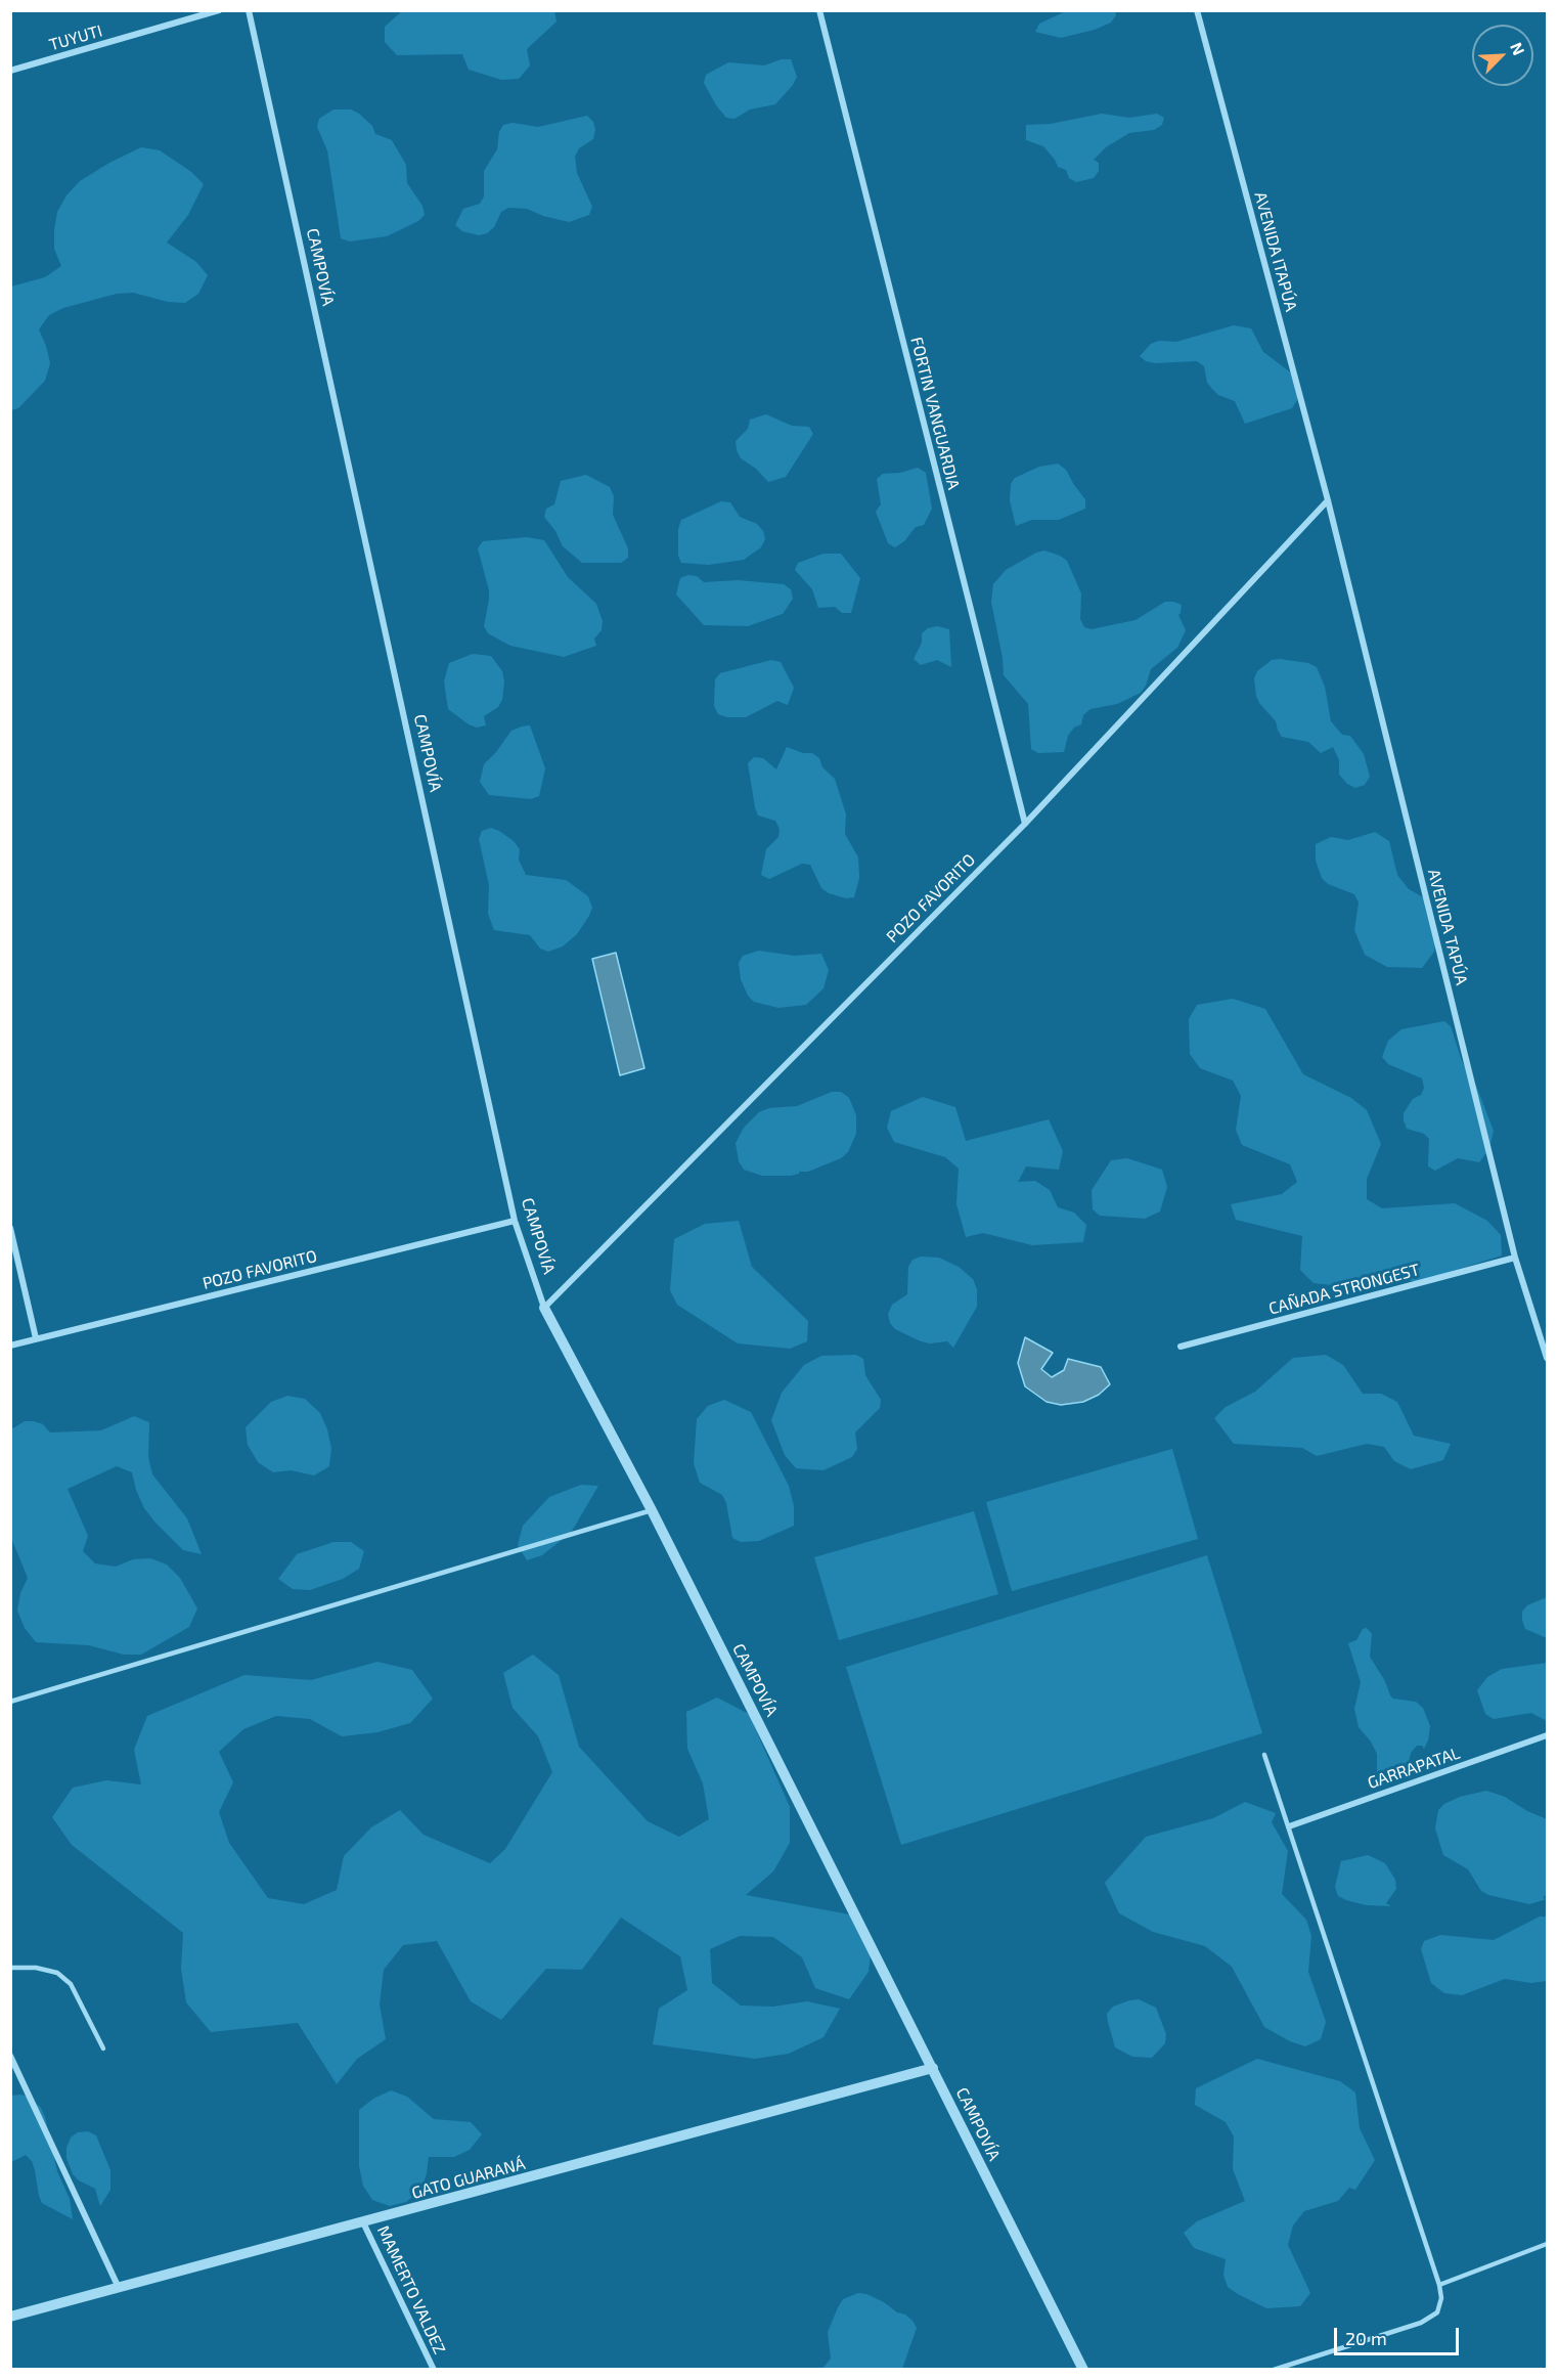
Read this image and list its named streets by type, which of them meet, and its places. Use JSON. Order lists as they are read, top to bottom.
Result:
{
  "streets": {
    "street": [
      "TUYUTI",
      "AVENIDA ITAPÚA",
      "CAMPOVÍA",
      "FORTIN VANGUARDIA",
      "POZO FAVORITO",
      "AVENIDA TAPÚA",
      "CAÑADA STRONGEST",
      "GARRAPATAL",
      "GATO GUARANÁ",
      "MAMERTO VALDEZ"
    ]
  },
  "crossings": [
    ["AVENIDA ITAPÚA", "POZO FAVORITO"],
    ["AVENIDA ITAPÚA", "AVENIDA TAPÚA"],
    ["CAMPOVÍA", "POZO FAVORITO"],
    ["CAMPOVÍA", "GATO GUARANÁ"],
    ["FORTIN VANGUARDIA", "POZO FAVORITO"],
    ["POZO FAVORITO", "AVENIDA TAPÚA"],
    ["AVENIDA TAPÚA", "CAÑADA STRONGEST"],
    ["GATO GUARANÁ", "MAMERTO VALDEZ"]
  ],
  "scale_bar": "20 m",
  "north": "top right"
}
